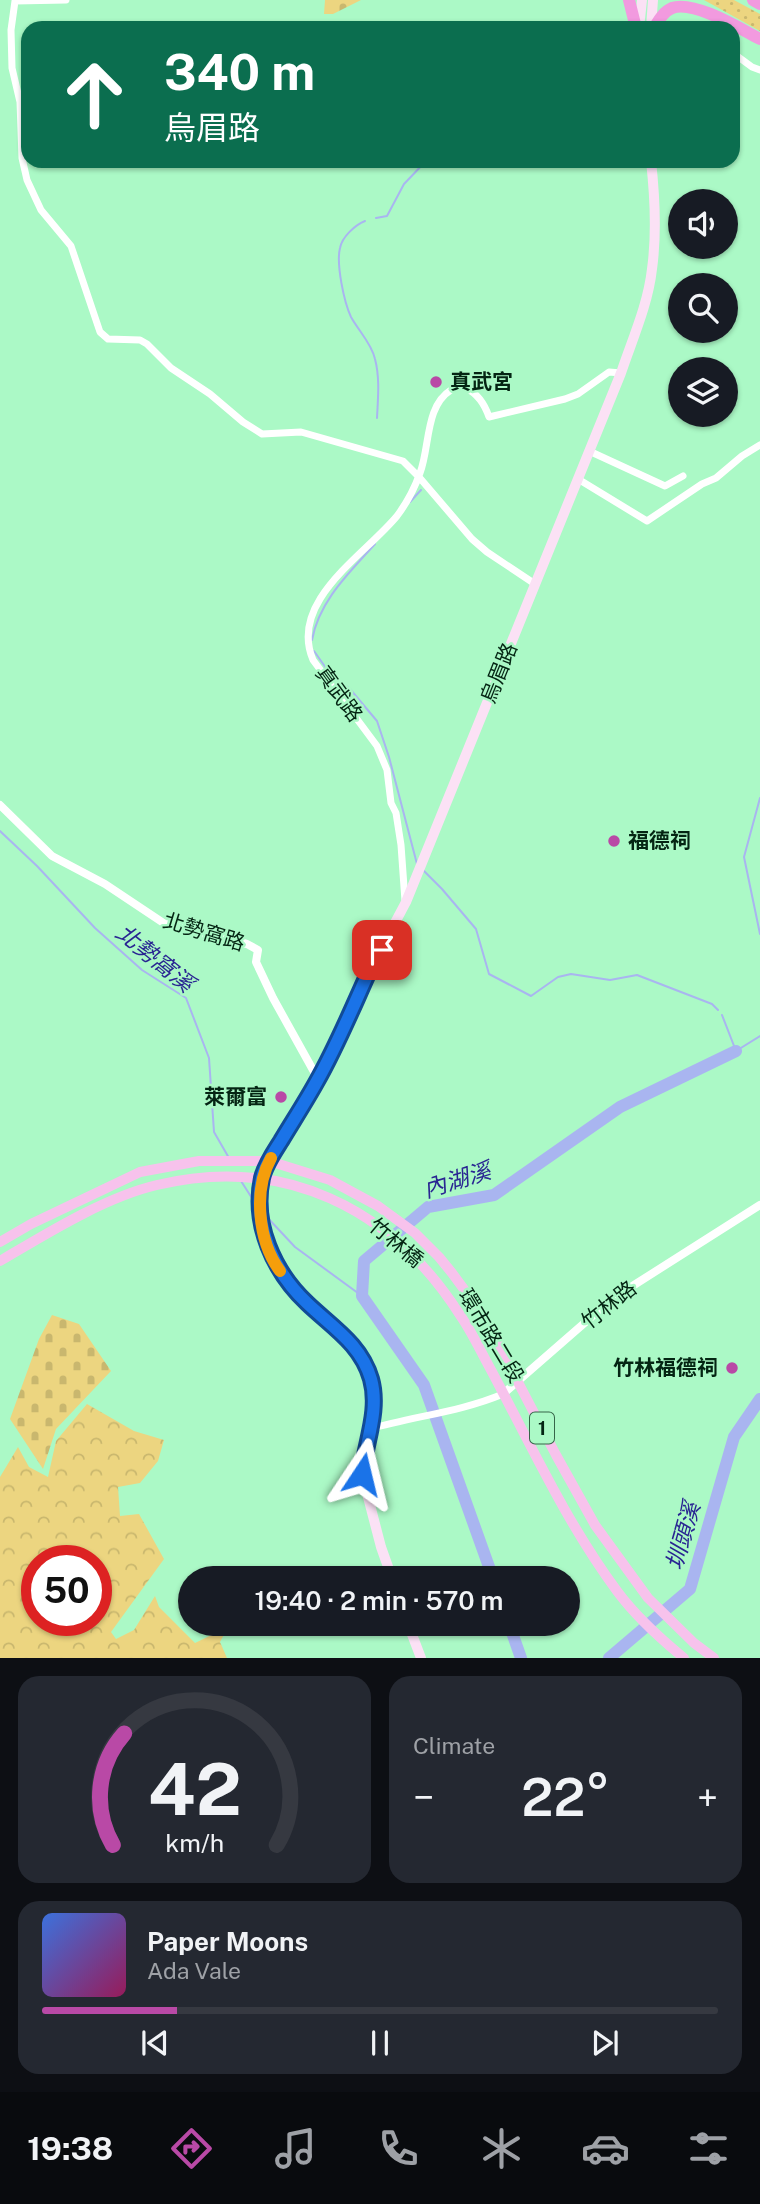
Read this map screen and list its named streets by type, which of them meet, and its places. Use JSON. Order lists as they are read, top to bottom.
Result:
{
  "streets": {
    "main road": [
      "烏眉路",
      "竹林橋",
      "環市路二段",
      "1"
    ],
    "street": ["真武路", "北勢窩路", "竹林路"]
  },
  "crossings": [
    ["烏眉路", "真武路"],
    ["烏眉路", "北勢窩路"],
    ["烏眉路", "竹林橋"],
    ["烏眉路", "1"],
    ["竹林橋", "環市路二段"],
    ["竹林橋", "1"],
    ["竹林路", "環市路二段"]
  ],
  "water": ["北勢窩溪", "內湖溪", "圳頭溪"],
  "places": [
    "真武宮",
    "福德祠",
    "萊爾富",
    "竹林福德祠"
  ],
  "page": {
    "turn": ["340 m", "烏眉路"],
    "limit": "50",
    "trip": "19:40 · 2 min · 570 m",
    "tile": "Climate",
    "heat": ["−", "22°", "+"],
    "song": ["Paper Moons", "Ada Vale"],
    "tabs": "19:38",
    "gauge": ["42", "km/h"]
  }
}
